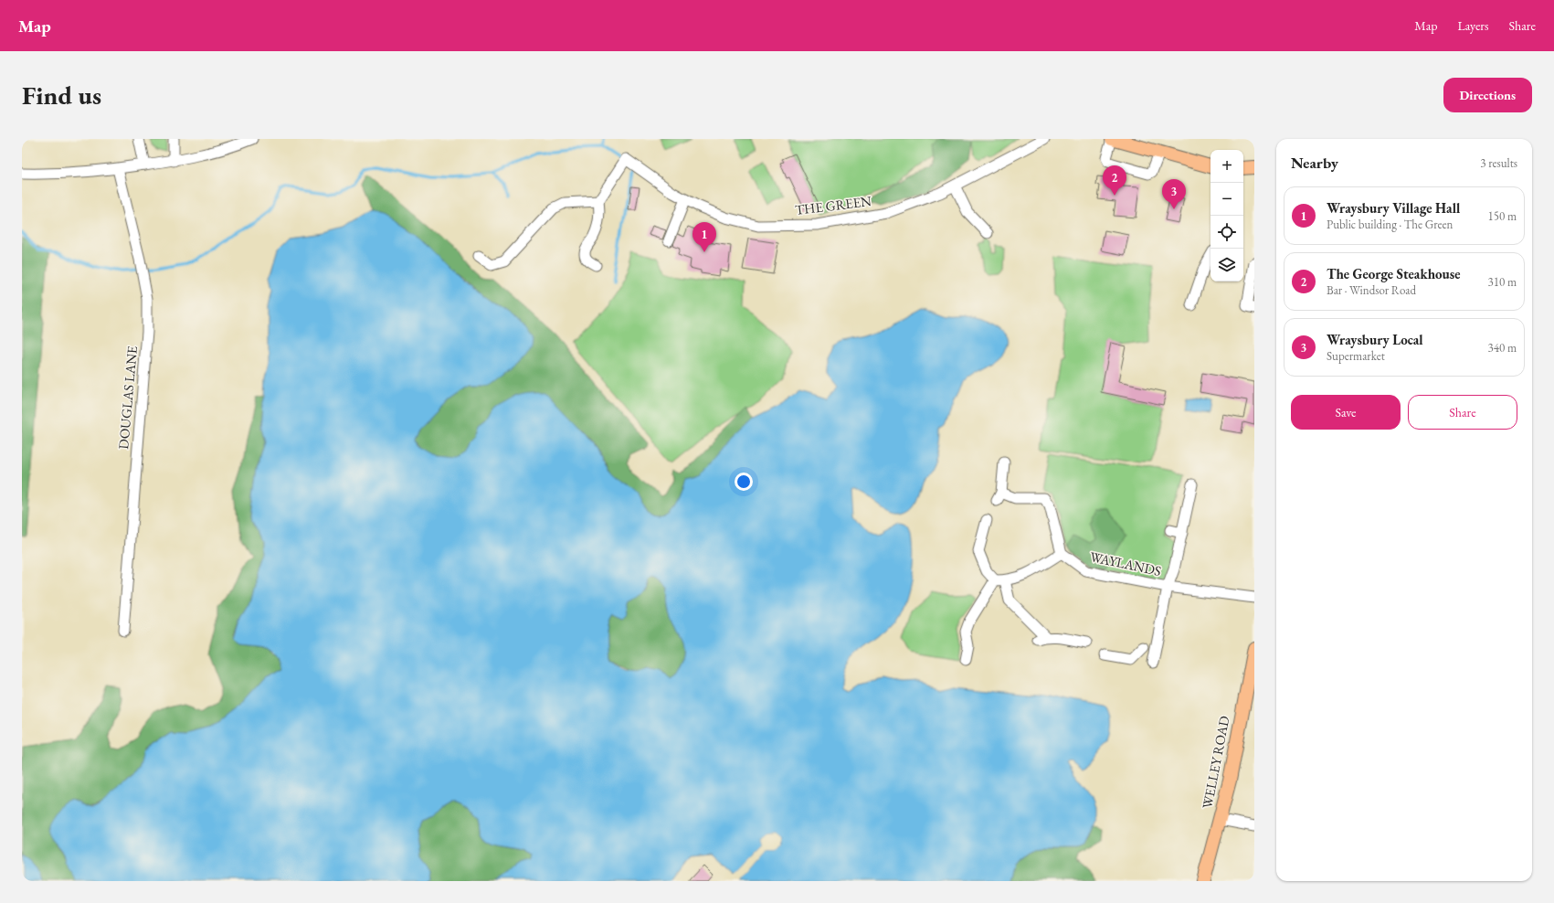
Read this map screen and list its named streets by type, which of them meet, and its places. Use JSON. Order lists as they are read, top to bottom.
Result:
{
  "streets": {
    "main road": ["WELLEY ROAD"],
    "street": ["THE GREEN", "DOUGLAS LANE", "WAYLANDS"]
  },
  "page": {
    "header": "Map",
    "nav": ["Map", "Layers", "Share"],
    "buttons": [
      "Directions",
      ["Save", "Share"]
    ],
    "title": "Find us",
    "heading": ["Nearby", "3 results"],
    "map_buttons": ["+", "−"],
    "pins": ["2", "3", "1"],
    "list": [
      {
        "mark": "1",
        "name": "Wraysbury Village Hall",
        "note": "Public building · The Green",
        "value": "150 m"
      },
      {
        "mark": "2",
        "name": "The George Steakhouse",
        "note": "Bar · Windsor Road",
        "value": "310 m"
      },
      {
        "mark": "3",
        "name": "Wraysbury Local",
        "note": "Supermarket",
        "value": "340 m"
      }
    ]
  }
}
